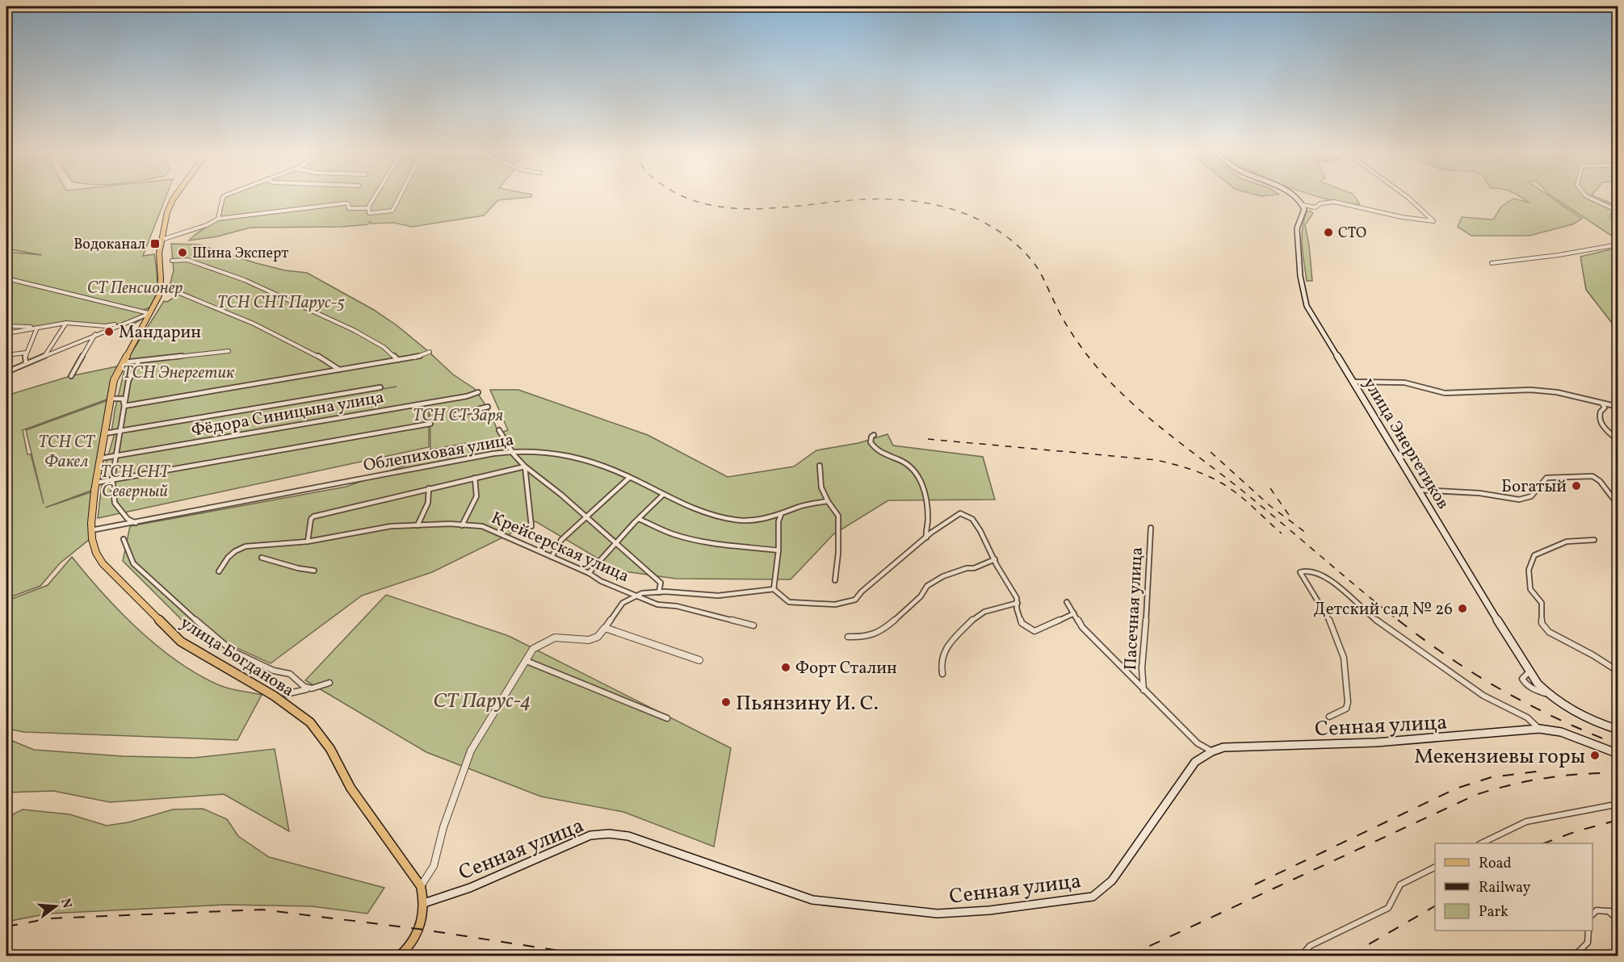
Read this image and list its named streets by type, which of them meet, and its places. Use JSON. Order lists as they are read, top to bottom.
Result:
{
  "streets": {
    "main road": ["улица Энергетиков", "улица Богданова", "Сенная улица"],
    "street": [
      "Фёдора Синицына улица",
      "Облепиховая улица",
      "Крейсерская улица",
      "Пасечная улица"
    ]
  },
  "crossings": [
    ["Фёдора Синицына улица", "улица Богданова"],
    ["Облепиховая улица", "улица Богданова"],
    ["Крейсерская улица", "улица Богданова"],
    ["улица Богданова", "Сенная улица"]
  ],
  "parks": [
    "СТ Пенсионер",
    "ТСН СНТ Парус-5",
    "ТСН Энергетик",
    "ТСН СТ Заря",
    "ТСН СТ Факел",
    "ТСН СНТ Северный",
    "СТ Парус-4"
  ],
  "places": {
    "other": [
      "СТО",
      "Шина Эксперт",
      "Мандарин",
      "Богатый",
      "Детский сад № 26",
      "Форт Сталин",
      "Пьянзину И. С.",
      "Мекензиевы горы"
    ],
    "transit": ["Водоканал"]
  },
  "legend": ["Road", "Railway", "Park"],
  "north": "right"
}
